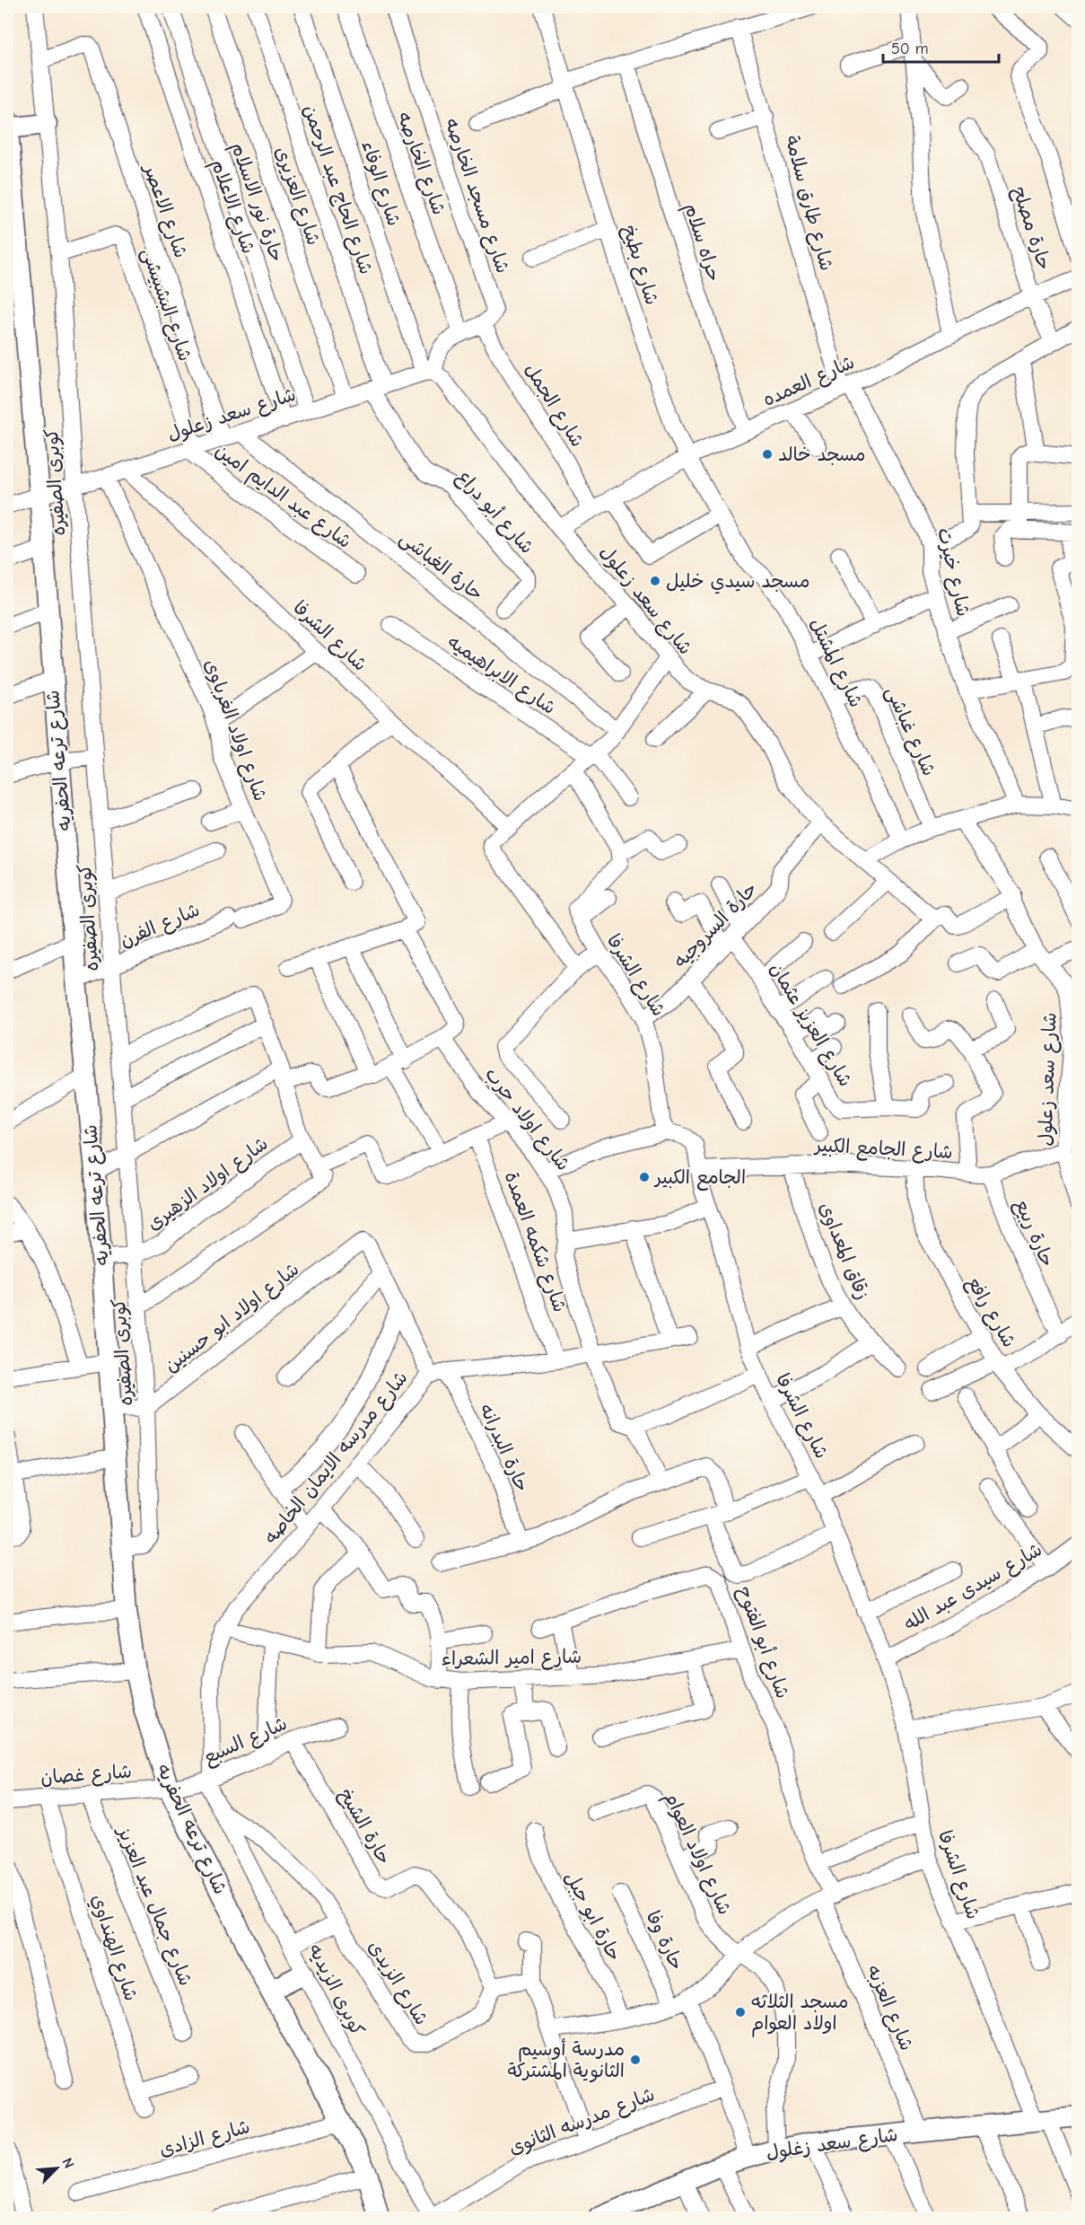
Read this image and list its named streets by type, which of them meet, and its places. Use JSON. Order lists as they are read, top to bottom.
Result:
{
  "streets": {
    "street": [
      "شارع الخارصه",
      "شارع الوفاء",
      "شارع الحاج عبد الرحمن",
      "شارع العزيرى",
      "شارع مسجد الخارصه",
      "حارة نور الاسلام",
      "شارع طارق سلامة",
      "شارع الاعلام",
      "شارع الاعصر",
      "حارة مصلح",
      "حراه سلام",
      "شارع بطيخ",
      "شارع البشبيشى",
      "شارع العمده",
      "شارع الجمل",
      "شارع سعد زعلول",
      "كوبرى الصفيره",
      "شارع عبد الدايم امين",
      "شارع أبو دراع",
      "حارة الغباشى",
      "شارع خيرت",
      "شارع الشرفا",
      "شارع المشتل",
      "شارع الابراهيميه",
      "شارع اولاد الغرباوى",
      "شارع غباشى",
      "شارع ترعه الحفريه",
      "شارع الفرن",
      "حارة السروجيه",
      "شارع العزيز عثمان",
      "شارع اولاد حرب",
      "شارع الجامع الكبير",
      "شارع اولاد الزهيرى",
      "حارة ربيع",
      "شارع شكمه العمدة",
      "زقاق المعداوى",
      "شارع رافع",
      "شارع اولاد ابو حسنين",
      "حارة البدرانه",
      "شارع مدرسه الايمان الخاصه",
      "شارع سيدى عبد الله",
      "شارع أبو الفتوح",
      "شارع امير الشعراء",
      "شارع السبع",
      "شارع غصان",
      "حارة الشيخ",
      "شارع اولاد العوام",
      "شارع جمال عبد العزيز",
      "حارة ابو جبل",
      "حارة وفا",
      "شارع الهنداوي",
      "شارع الزيدى",
      "كوبرى الزيديه",
      "شارع العزبه",
      "شارع مدرسه الثانوى",
      "شارع الزادى",
      "شارع سعد زغلول"
    ]
  },
  "crossings": [
    ["شارع الوفاء", "شارع سعد زعلول"],
    ["شارع الحاج عبد الرحمن", "شارع سعد زعلول"],
    ["شارع الحاج عبد الرحمن", "شارع أبو دراع"],
    ["شارع العزيرى", "شارع سعد زعلول"],
    ["شارع مسجد الخارصه", "شارع الجمل"],
    ["حارة نور الاسلام", "شارع سعد زعلول"],
    ["شارع طارق سلامة", "شارع العمده"],
    ["شارع طارق سلامة", "شارع خيرت"],
    ["شارع الاعلام", "شارع سعد زعلول"],
    ["شارع الاعصر", "شارع سعد زعلول"],
    ["شارع الاعصر", "كوبرى الصفيره"],
    ["حارة مصلح", "شارع العمده"],
    ["حراه سلام", "شارع العمده"],
    ["شارع بطيخ", "شارع العمده"],
    ["شارع بطيخ", "شارع المشتل"],
    ["شارع البشبيشى", "شارع سعد زعلول"],
    ["شارع البشبيشى", "كوبرى الصفيره"],
    ["شارع البشبيشى", "شارع عبد الدايم امين"],
    ["شارع العمده", "شارع الجمل"],
    ["شارع العمده", "شارع سعد زعلول"],
    ["شارع العمده", "شارع خيرت"],
    ["شارع العمده", "شارع المشتل"],
    ["شارع سعد زعلول", "كوبرى الصفيره"],
    ["شارع سعد زعلول", "شارع عبد الدايم امين"],
    ["شارع سعد زعلول", "شارع أبو دراع"],
    ["شارع سعد زعلول", "حارة الغباشى"],
    ["شارع سعد زعلول", "شارع الشرفا"],
    ["شارع سعد زعلول", "شارع اولاد الغرباوى"],
    ["شارع سعد زعلول", "شارع ترعه الحفريه"],
    ["شارع سعد زعلول", "حارة السروجيه"],
    ["شارع سعد زعلول", "شارع الجامع الكبير"],
    ["كوبرى الصفيره", "شارع ترعه الحفريه"],
    ["كوبرى الصفيره", "شارع الفرن"],
    ["كوبرى الصفيره", "شارع اولاد الزهيرى"],
    ["كوبرى الصفيره", "شارع اولاد ابو حسنين"],
    ["شارع الشرفا", "حارة السروجيه"],
    ["شارع الشرفا", "شارع الجامع الكبير"],
    ["شارع الشرفا", "شارع سيدى عبد الله"],
    ["شارع الشرفا", "شارع سعد زغلول"],
    ["شارع المشتل", "شارع غباشى"],
    ["شارع اولاد الغرباوى", "شارع الفرن"],
    ["شارع ترعه الحفريه", "شارع الفرن"],
    ["شارع ترعه الحفريه", "شارع اولاد الزهيرى"],
    ["شارع ترعه الحفريه", "شارع السبع"],
    ["شارع ترعه الحفريه", "شارع غصان"],
    ["شارع ترعه الحفريه", "شارع الزادى"],
    ["حارة السروجيه", "شارع العزيز عثمان"],
    ["شارع اولاد حرب", "شارع مدرسه الايمان الخاصه"],
    ["شارع الجامع الكبير", "حارة ربيع"],
    ["شارع الجامع الكبير", "زقاق المعداوى"],
    ["شارع الجامع الكبير", "شارع رافع"],
    ["شارع شكمه العمدة", "شارع مدرسه الايمان الخاصه"],
    ["حارة البدرانه", "شارع مدرسه الايمان الخاصه"],
    ["شارع مدرسه الايمان الخاصه", "شارع امير الشعراء"],
    ["شارع مدرسه الايمان الخاصه", "شارع السبع"],
    ["شارع مدرسه الايمان الخاصه", "كوبرى الزيديه"],
    ["شارع أبو الفتوح", "شارع امير الشعراء"],
    ["شارع أبو الفتوح", "شارع العزبه"],
    ["شارع السبع", "شارع غصان"],
    ["شارع السبع", "حارة الشيخ"],
    ["شارع السبع", "كوبرى الزيديه"],
    ["شارع غصان", "شارع جمال عبد العزيز"],
    ["شارع غصان", "شارع الهنداوي"],
    ["حارة الشيخ", "شارع الزيدى"],
    ["شارع اولاد العوام", "شارع سعد زغلول"],
    ["شارع الزيدى", "كوبرى الزيديه"],
    ["كوبرى الزيديه", "شارع مدرسه الثانوى"],
    ["شارع العزبه", "شارع سعد زغلول"]
  ],
  "places": [
    "مسجد خالد",
    "مسجد سيدي خليل",
    "الجامع الكبير",
    "مسجد الثلاثه اولاد العوام",
    "مدرسة أوسيم الثانوية المشتركة"
  ],
  "scale_bar": "50 m",
  "north": "top right"
}
